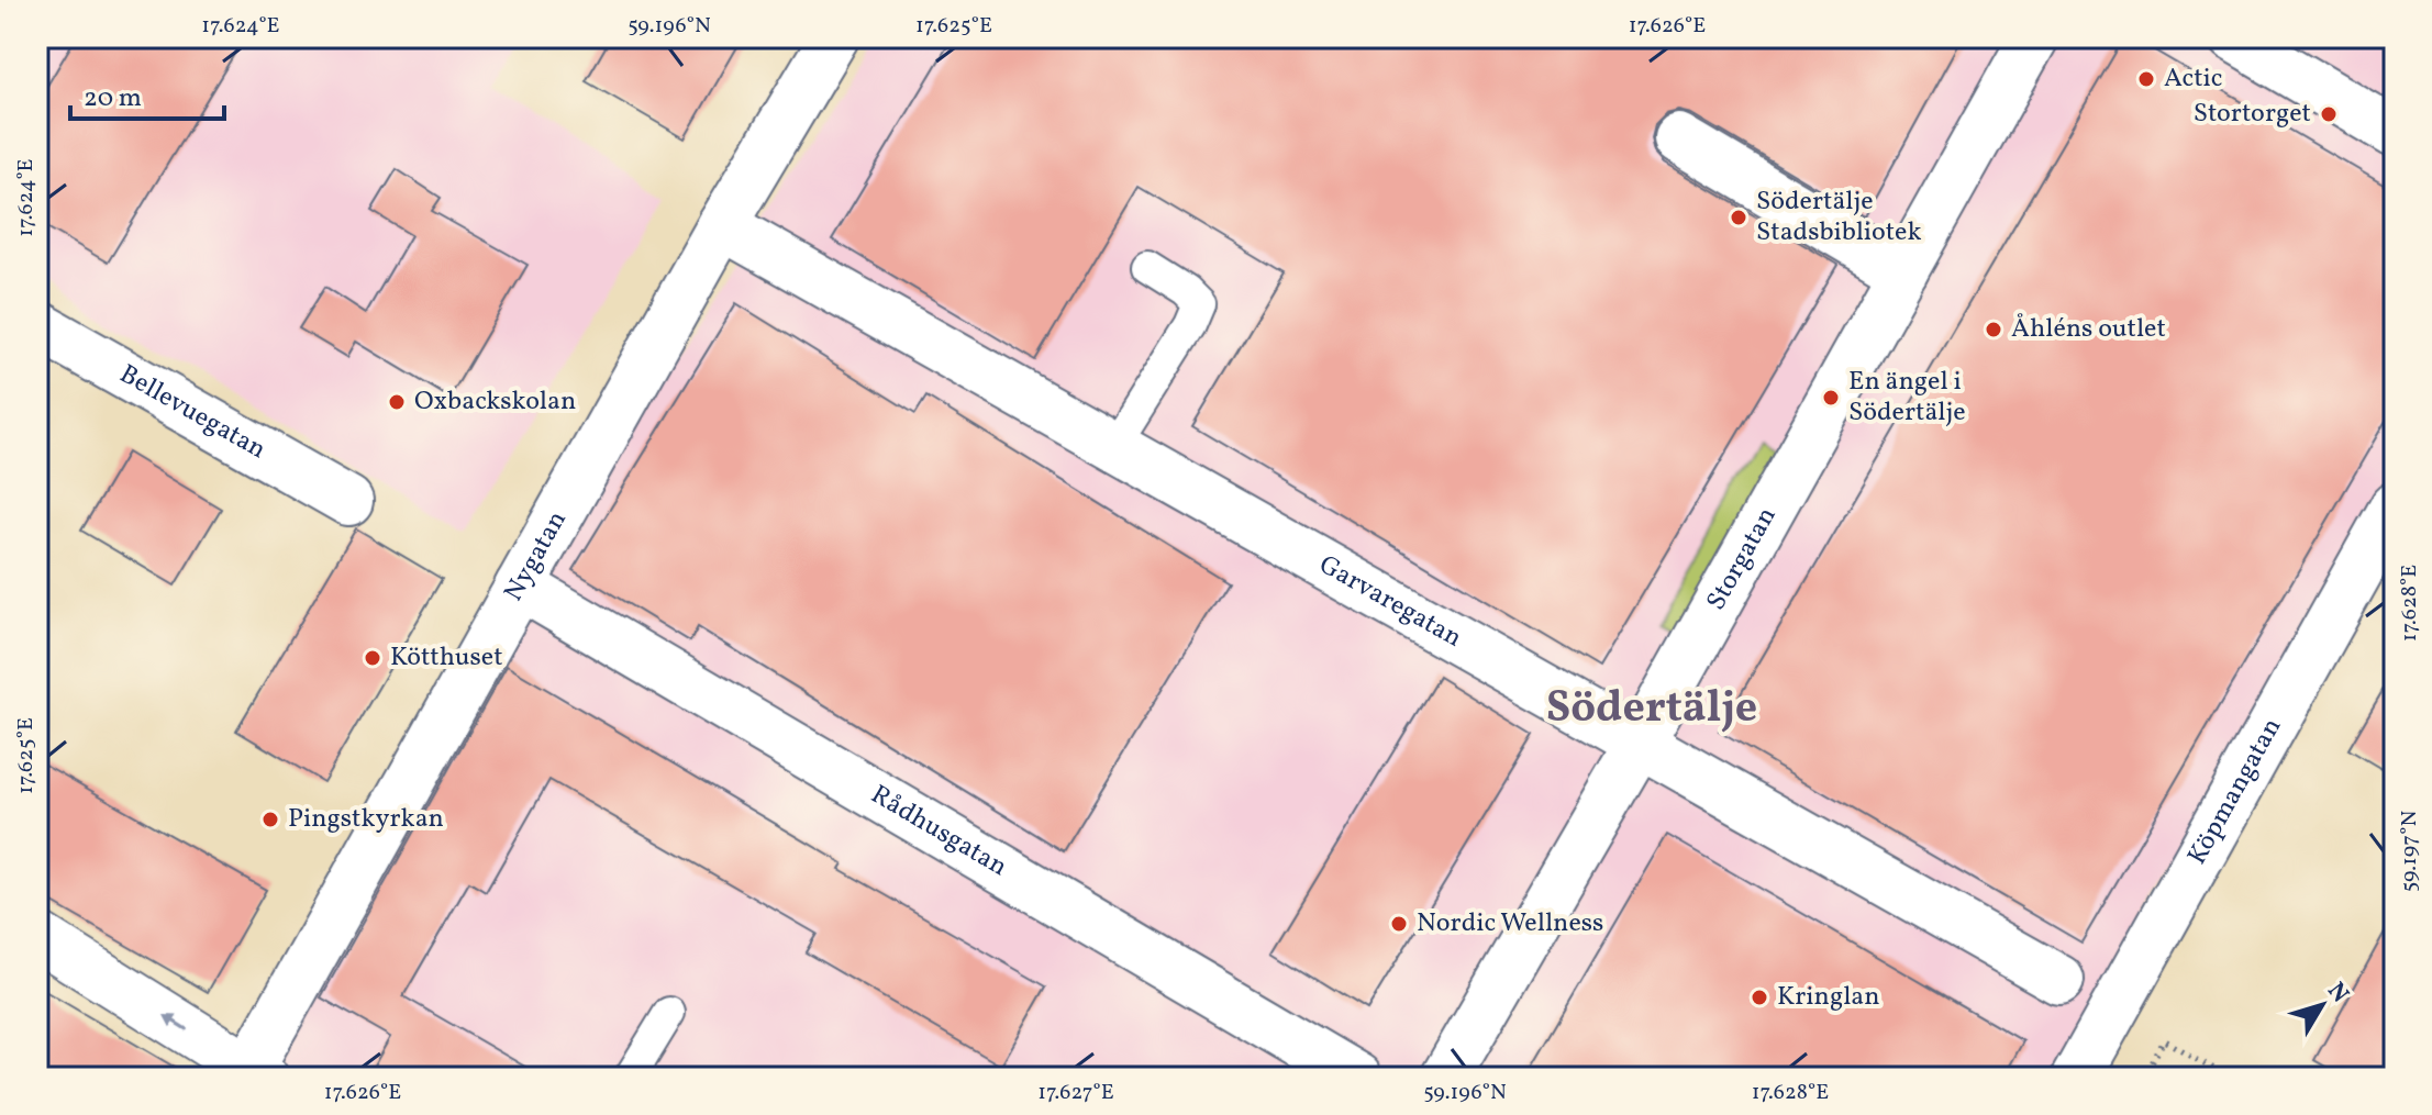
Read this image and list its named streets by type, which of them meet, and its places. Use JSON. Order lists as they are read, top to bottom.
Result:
{
  "streets": {
    "street": [
      "Bellevuegatan",
      "Nygatan",
      "Storgatan",
      "Garvaregatan",
      "Köpmangatan",
      "Rådhusgatan"
    ]
  },
  "crossings": [
    ["Nygatan", "Garvaregatan"],
    ["Nygatan", "Rådhusgatan"],
    ["Storgatan", "Garvaregatan"]
  ],
  "districts": ["Södertälje"],
  "places": [
    "Actic",
    "Stortorget",
    "Södertälje Stadsbibliotek",
    "Åhléns outlet",
    "En ängel i Södertälje",
    "Oxbackskolan",
    "Kötthuset",
    "Pingstkyrkan",
    "Nordic Wellness",
    "Kringlan"
  ],
  "scale_bar": "20 m",
  "north": "top right",
  "coordinates": [
    "17.624°E",
    "59.196°N",
    "17.625°E",
    "17.626°E",
    "17.628°E",
    "59.197°N",
    "17.627°E"
  ]
}
